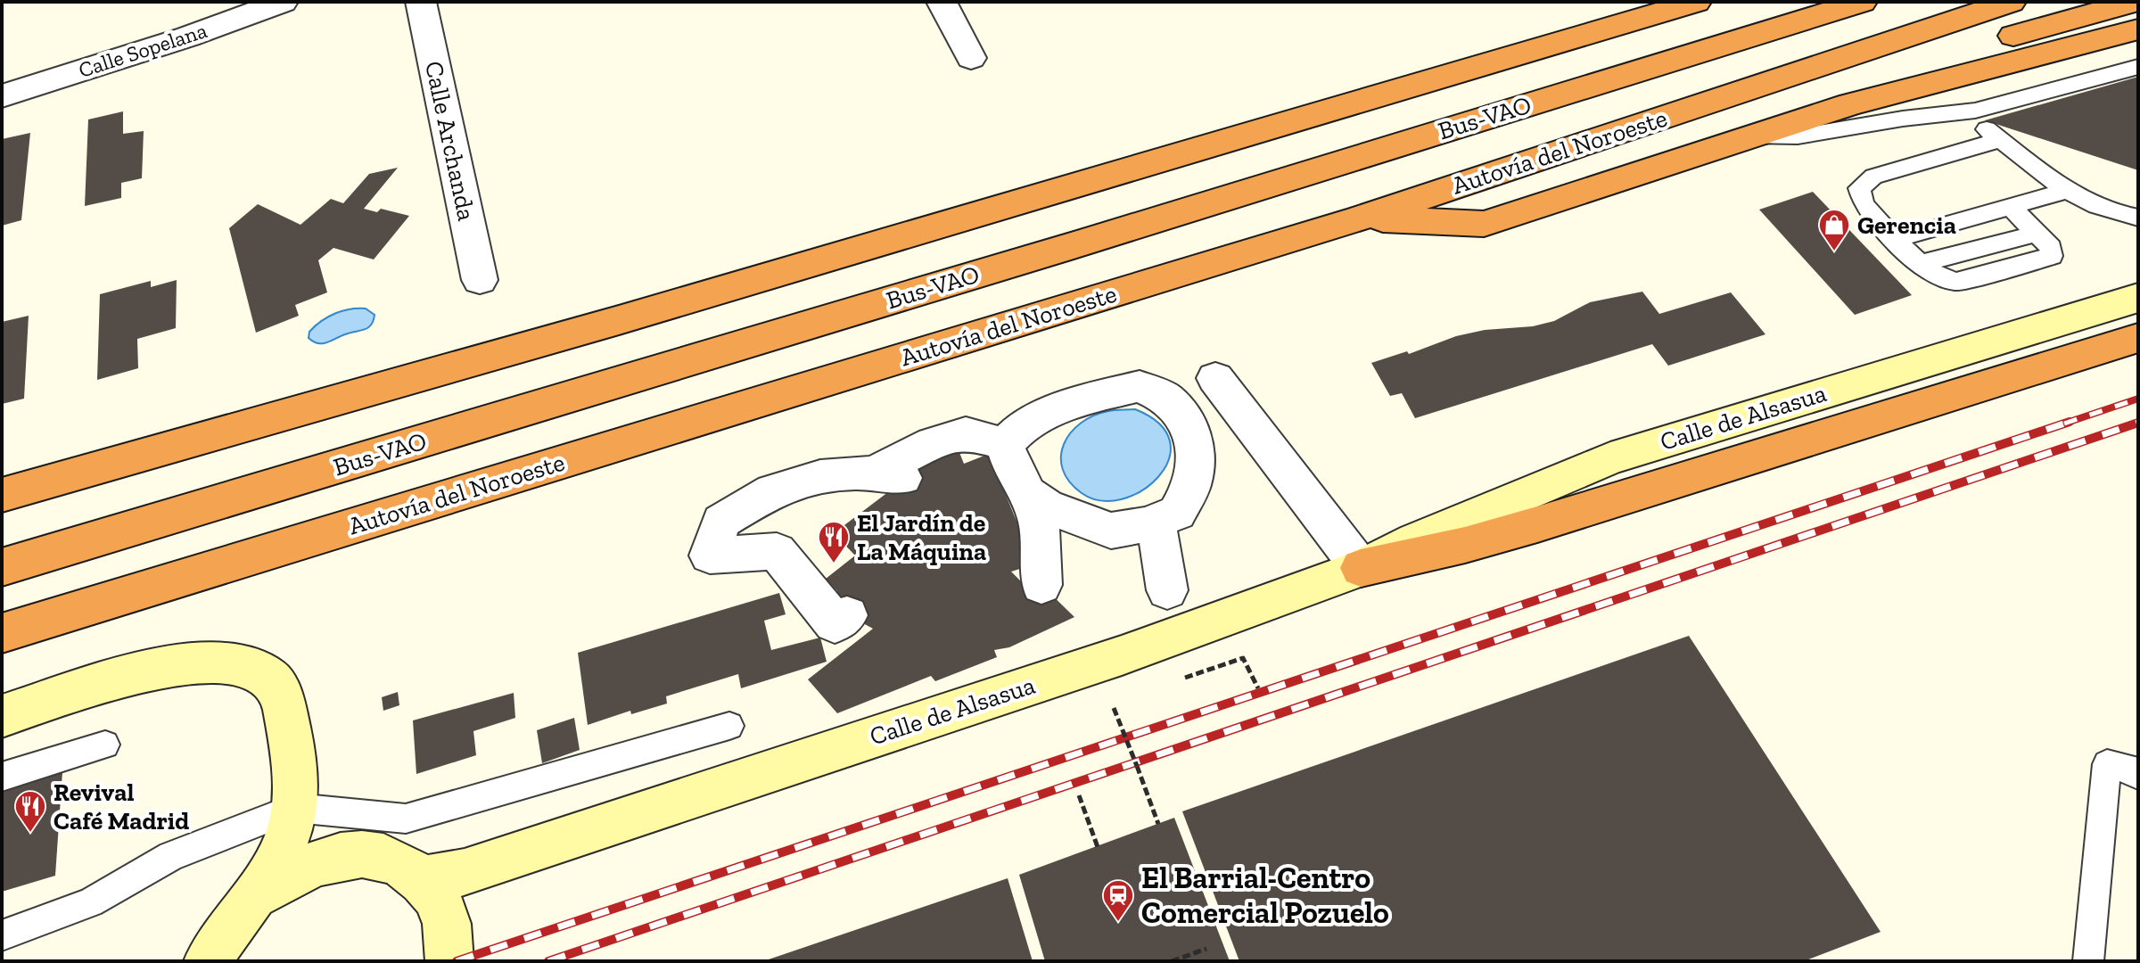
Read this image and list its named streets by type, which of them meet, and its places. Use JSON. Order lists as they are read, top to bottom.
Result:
{
  "streets": {
    "highway": ["Bus-VAO", "Autovía del Noroeste"],
    "street": ["Calle Sopelana", "Calle Archanda", "Calle de Alsasua"]
  },
  "places": {
    "shop": ["Gerencia"],
    "restaurant": ["El Jardín de La Máquina", "Revival Café Madrid"],
    "station": ["El Barrial-Centro Comercial Pozuelo"]
  }
}
